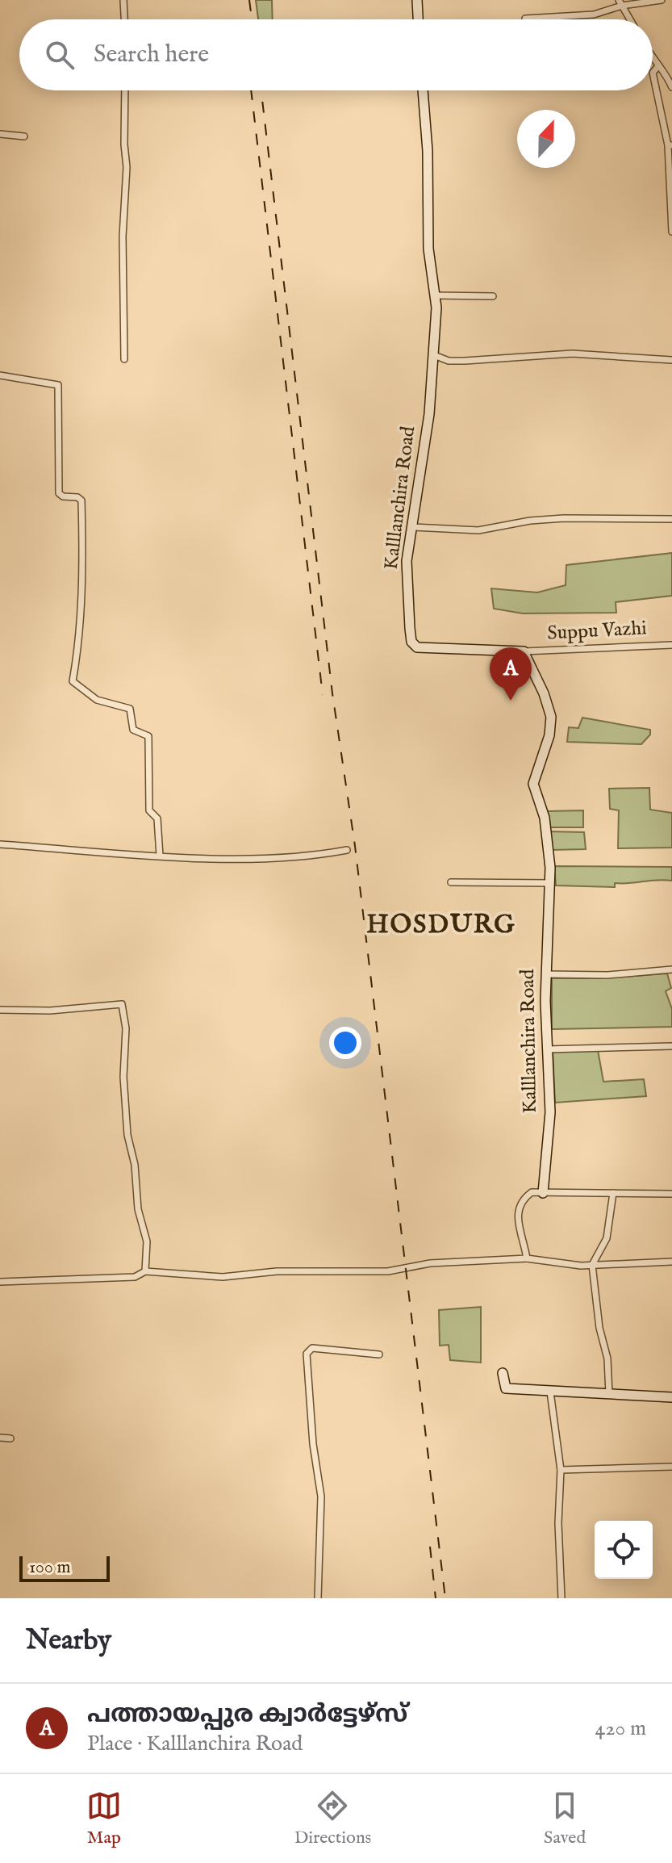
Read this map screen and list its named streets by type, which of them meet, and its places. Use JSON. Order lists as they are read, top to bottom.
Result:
{
  "streets": {
    "street": ["Kalllanchira Road", "Suppu Vazhi"]
  },
  "crossings": [
    ["Kalllanchira Road", "Suppu Vazhi"]
  ],
  "districts": ["HOSDURG"],
  "scale_bar": "100 m",
  "north": "top",
  "page": {
    "search": "Search here",
    "pins": "A",
    "scale": "100 m",
    "heading": "Nearby",
    "list": [
      {
        "mark": "A",
        "name": "പത്തായപ്പുര ക്വാർട്ടേഴ്സ്",
        "note": "Place · Kalllanchira Road",
        "value": "420 m"
      }
    ],
    "nav": ["Map", "Directions", "Saved"]
  }
}
